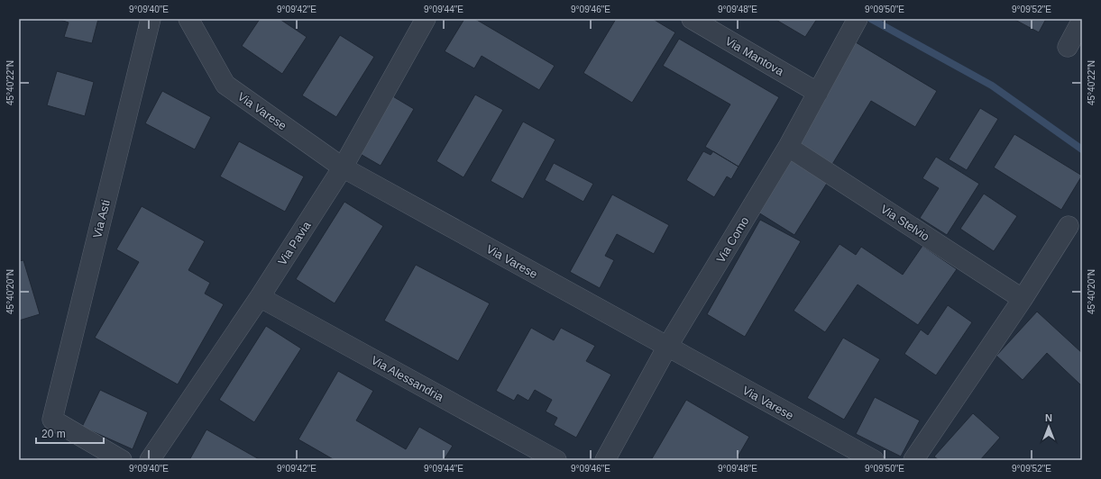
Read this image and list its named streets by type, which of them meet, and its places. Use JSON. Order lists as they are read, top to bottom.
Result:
{
  "streets": {
    "street": [
      "Via Mantova",
      "Via Varese",
      "Via Asti",
      "Via Stelvio",
      "Via Como",
      "Via Pavia",
      "Via Alessandria"
    ]
  },
  "crossings": [
    ["Via Mantova", "Via Como"],
    ["Via Varese", "Via Como"],
    ["Via Varese", "Via Pavia"],
    ["Via Stelvio", "Via Como"],
    ["Via Pavia", "Via Alessandria"]
  ],
  "scale_bar": "20 m",
  "north": "top",
  "coordinates": [
    "9°09'40\"E",
    "9°09'42\"E",
    "9°09'44\"E",
    "9°09'46\"E",
    "9°09'48\"E",
    "9°09'50\"E",
    "9°09'52\"E",
    "45°40'22\"N",
    "45°40'20\"N"
  ]
}
